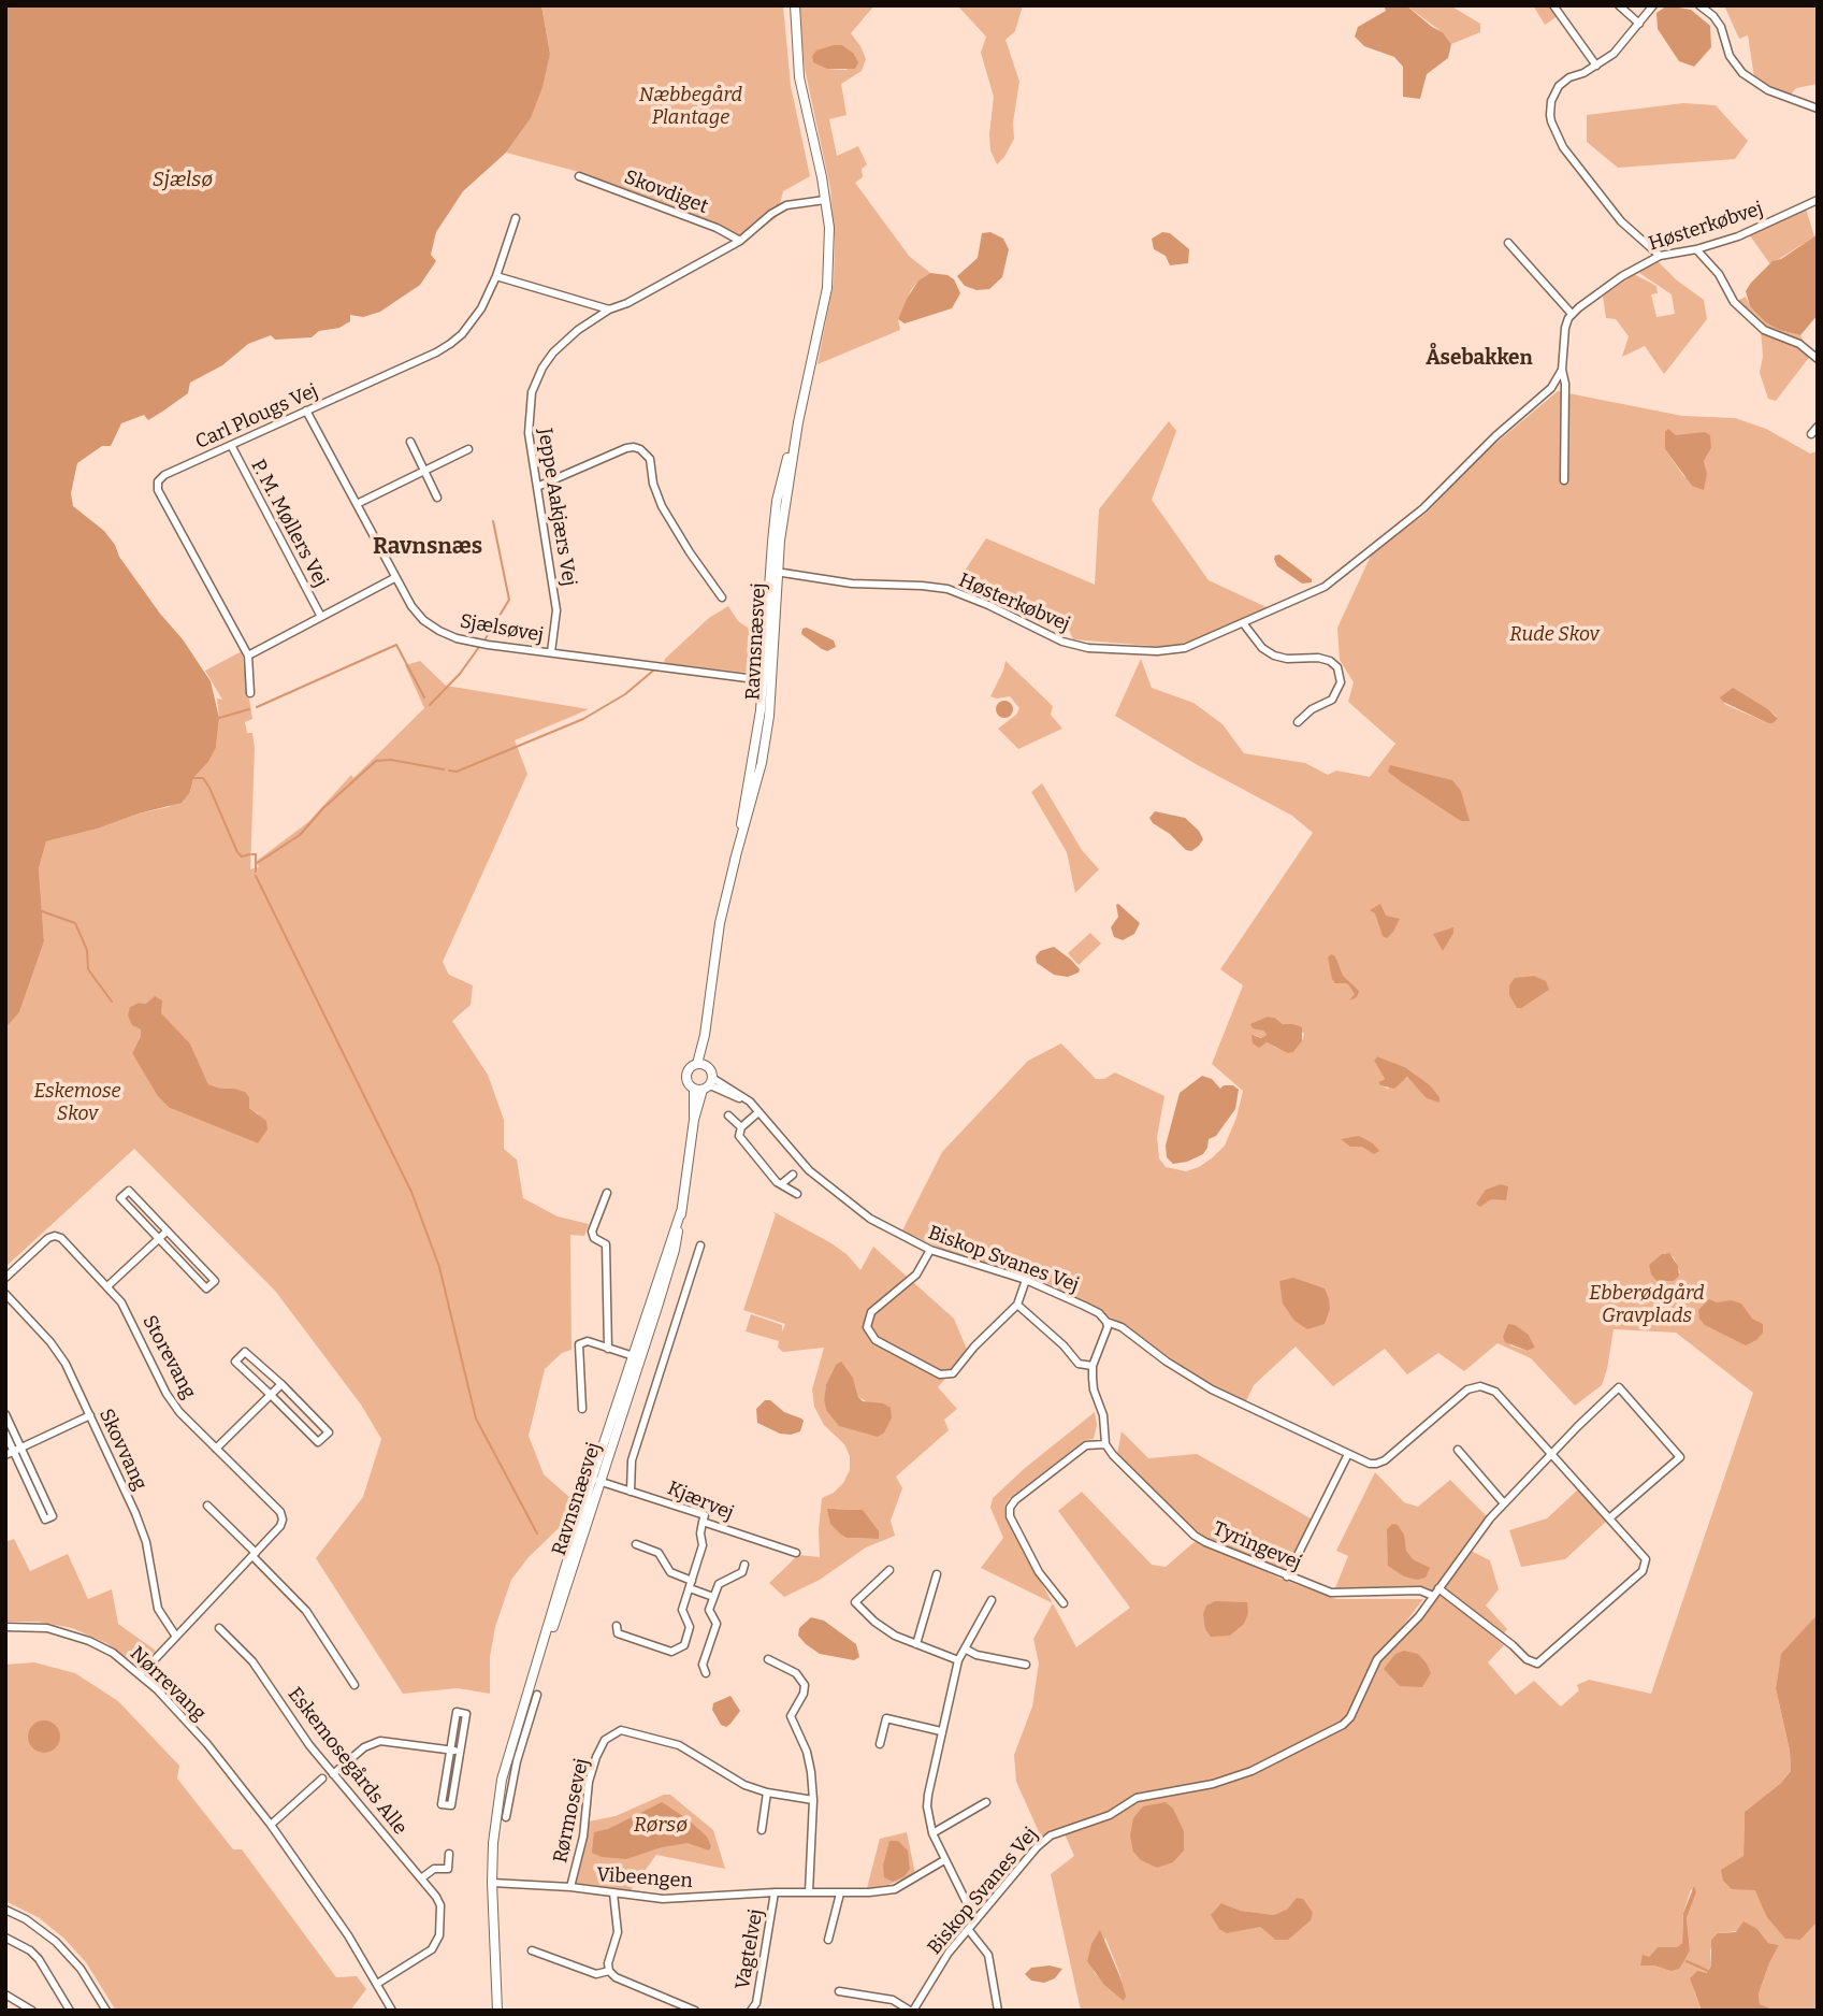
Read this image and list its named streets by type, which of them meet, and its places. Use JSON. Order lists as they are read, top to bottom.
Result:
{
  "streets": {
    "main road": ["Ravnsnæsvej"],
    "street": [
      "Skovdiget",
      "Høsterkøbvej",
      "Carl Plougs Vej",
      "Jeppe Aakjærs Vej",
      "P. M. Møllers Vej",
      "Sjælsøvej",
      "Biskop Svanes Vej",
      "Storevang",
      "Skovvang",
      "Kjærvej",
      "Tyringevej",
      "Nørrevang",
      "Eskemosegårds Alle",
      "Rørmosevej",
      "Vibeengen",
      "Vagtelvej"
    ]
  },
  "crossings": [
    ["Skovdiget", "Jeppe Aakjærs Vej"],
    ["Høsterkøbvej", "Ravnsnæsvej"],
    ["Carl Plougs Vej", "P. M. Møllers Vej"],
    ["Carl Plougs Vej", "Sjælsøvej"],
    ["Jeppe Aakjærs Vej", "Sjælsøvej"],
    ["Jeppe Aakjærs Vej", "Ravnsnæsvej"],
    ["Sjælsøvej", "Ravnsnæsvej"],
    ["Ravnsnæsvej", "Biskop Svanes Vej"],
    ["Ravnsnæsvej", "Kjærvej"],
    ["Ravnsnæsvej", "Vibeengen"],
    ["Biskop Svanes Vej", "Tyringevej"],
    ["Storevang", "Skovvang"],
    ["Storevang", "Nørrevang"],
    ["Nørrevang", "Eskemosegårds Alle"],
    ["Rørmosevej", "Vibeengen"],
    ["Vibeengen", "Vagtelvej"]
  ],
  "districts": ["Åsebakken", "Ravnsnæs"],
  "water": ["Sjælsø", "Rørsø"],
  "parks": [
    "Næbbegård Plantage",
    "Rude Skov",
    "Eskemose Skov",
    "Ebberødgård Gravplads"
  ]
}
